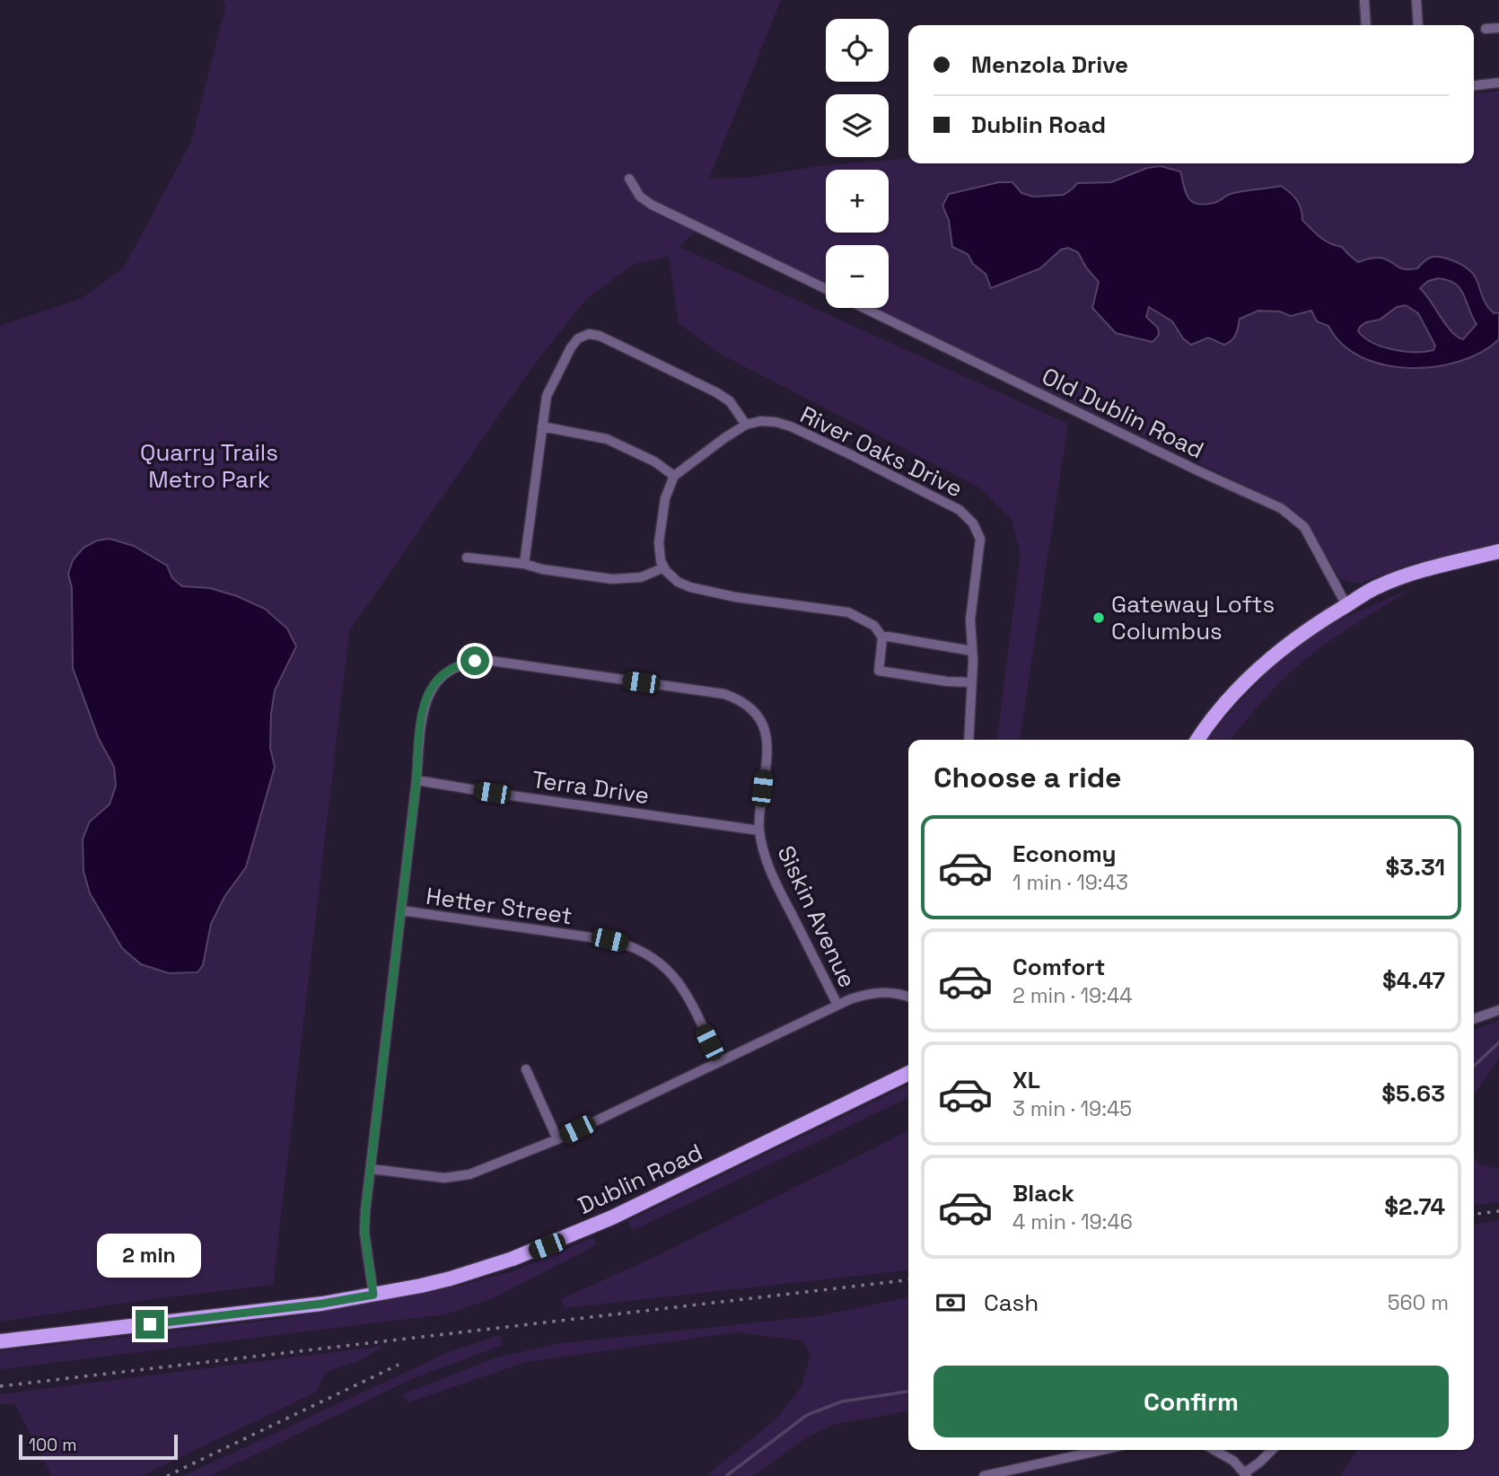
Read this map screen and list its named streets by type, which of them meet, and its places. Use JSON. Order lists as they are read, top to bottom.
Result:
{
  "streets": {
    "main road": ["Dublin Road"],
    "street": [
      "Old Dublin Road",
      "River Oaks Drive",
      "Terra Drive",
      "Hetter Street",
      "Siskin Avenue"
    ]
  },
  "crossings": [
    ["Terra Drive", "Siskin Avenue"]
  ],
  "parks": ["Quarry Trails Metro Park"],
  "places": ["Gateway Lofts Columbus"],
  "scale_bar": "100 m",
  "page": {
    "map_buttons": ["+", "−"],
    "banner": ["Menzola Drive", "Dublin Road"],
    "heading": "Choose a ride",
    "list": [
      {
        "name": "Economy",
        "note": "1 min · 19:43",
        "value": "$3.31"
      },
      {
        "name": "Comfort",
        "note": "2 min · 19:44",
        "value": "$4.47"
      },
      {
        "name": "XL",
        "note": "3 min · 19:45",
        "value": "$5.63"
      },
      {
        "name": "Black",
        "note": "4 min · 19:46",
        "value": "$2.74"
      }
    ],
    "bubble": "2 min",
    "pay": ["Cash", "560 m"],
    "buttons": "Confirm",
    "scale": "100 m"
  }
}
